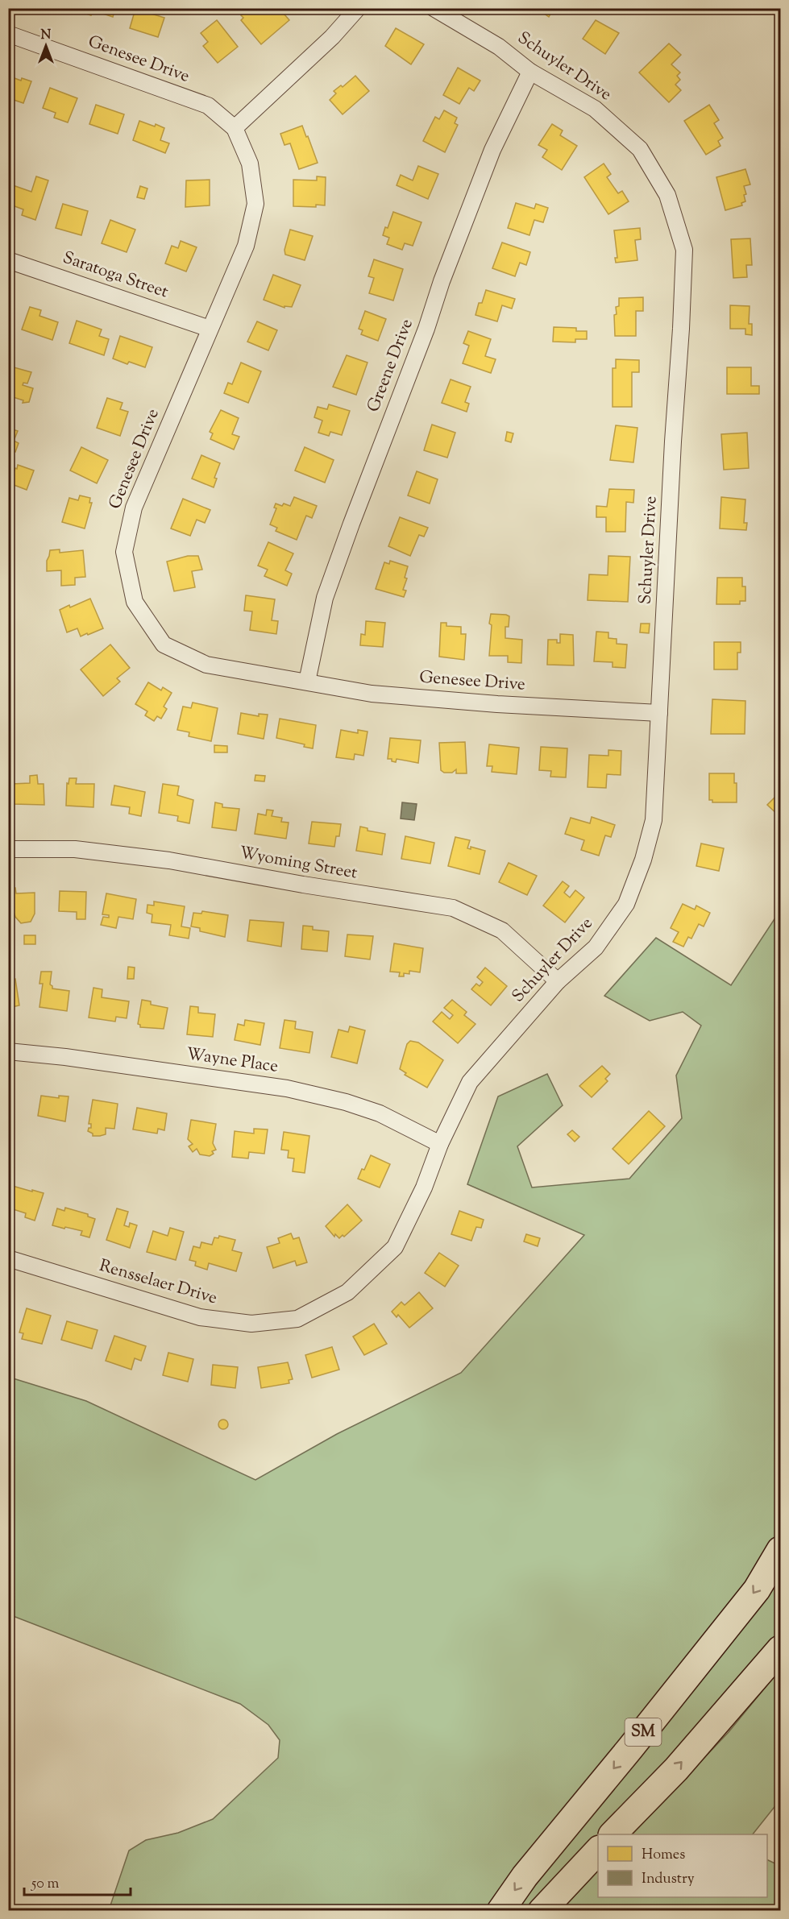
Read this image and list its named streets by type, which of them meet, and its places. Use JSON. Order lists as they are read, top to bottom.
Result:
{
  "streets": {
    "highway": ["SM"],
    "street": [
      "Genesee Drive",
      "Schuyler Drive",
      "Saratoga Street",
      "Greene Drive",
      "Wyoming Street",
      "Wayne Place",
      "Rensselaer Drive"
    ]
  },
  "crossings": [
    ["Genesee Drive", "Schuyler Drive"],
    ["Genesee Drive", "Saratoga Street"],
    ["Genesee Drive", "Greene Drive"],
    ["Schuyler Drive", "Greene Drive"],
    ["Schuyler Drive", "Wyoming Street"],
    ["Schuyler Drive", "Wayne Place"],
    ["Schuyler Drive", "Rensselaer Drive"],
    ["Wayne Place", "Rensselaer Drive"]
  ],
  "legend": ["Homes", "Industry"],
  "scale_bar": "50 m",
  "north": "top"
}
